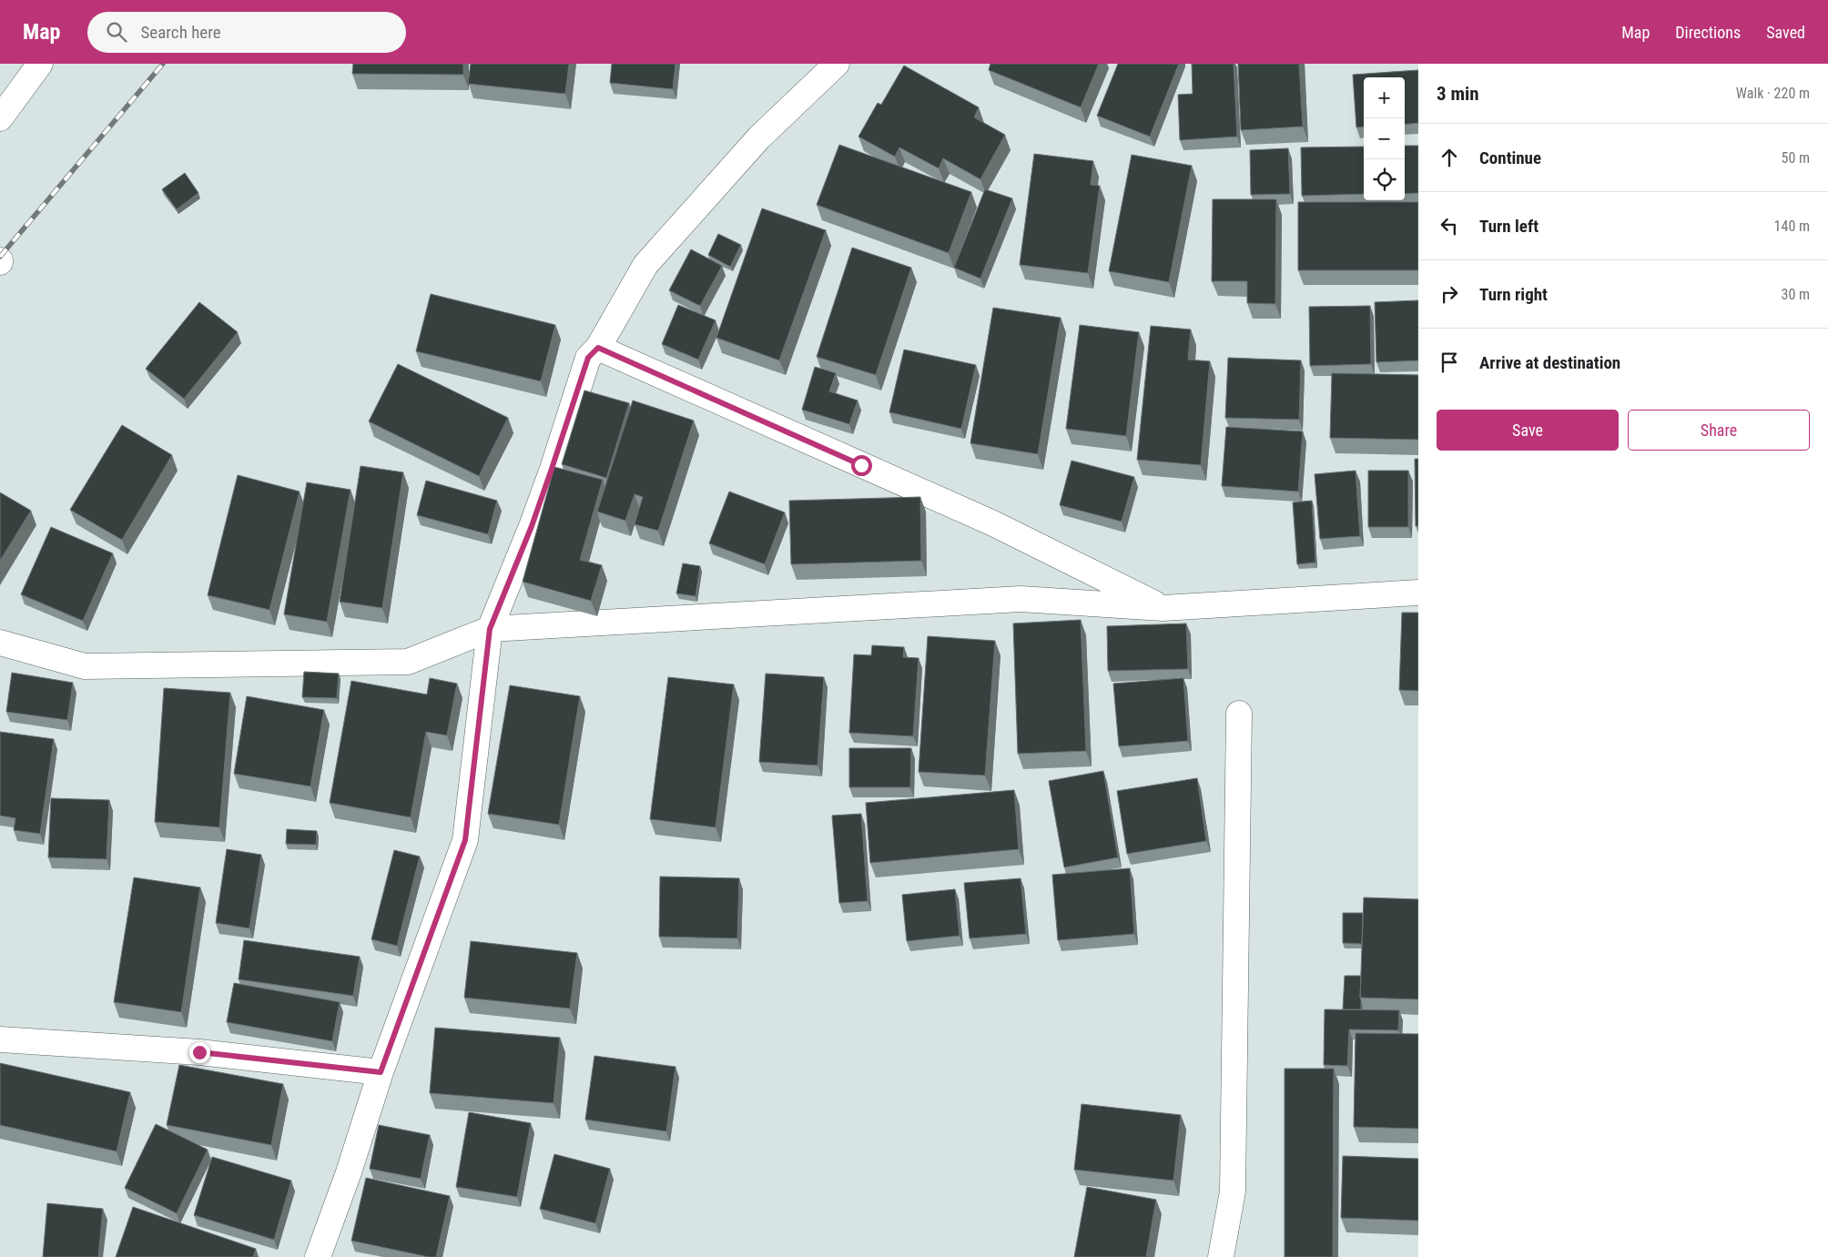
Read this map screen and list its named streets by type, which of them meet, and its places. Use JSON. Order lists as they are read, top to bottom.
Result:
{
  "page": {
    "header": "Map",
    "search": "Search here",
    "nav": ["Map", "Directions", "Saved"],
    "heading": ["3 min", "Walk · 220 m"],
    "map_buttons": ["+", "−"],
    "list": [
      ["Continue", "50 m"],
      ["Turn left", "140 m"],
      ["Turn right", "30 m"],
      "Arrive at destination"
    ],
    "buttons": ["Save", "Share"]
  }
}
